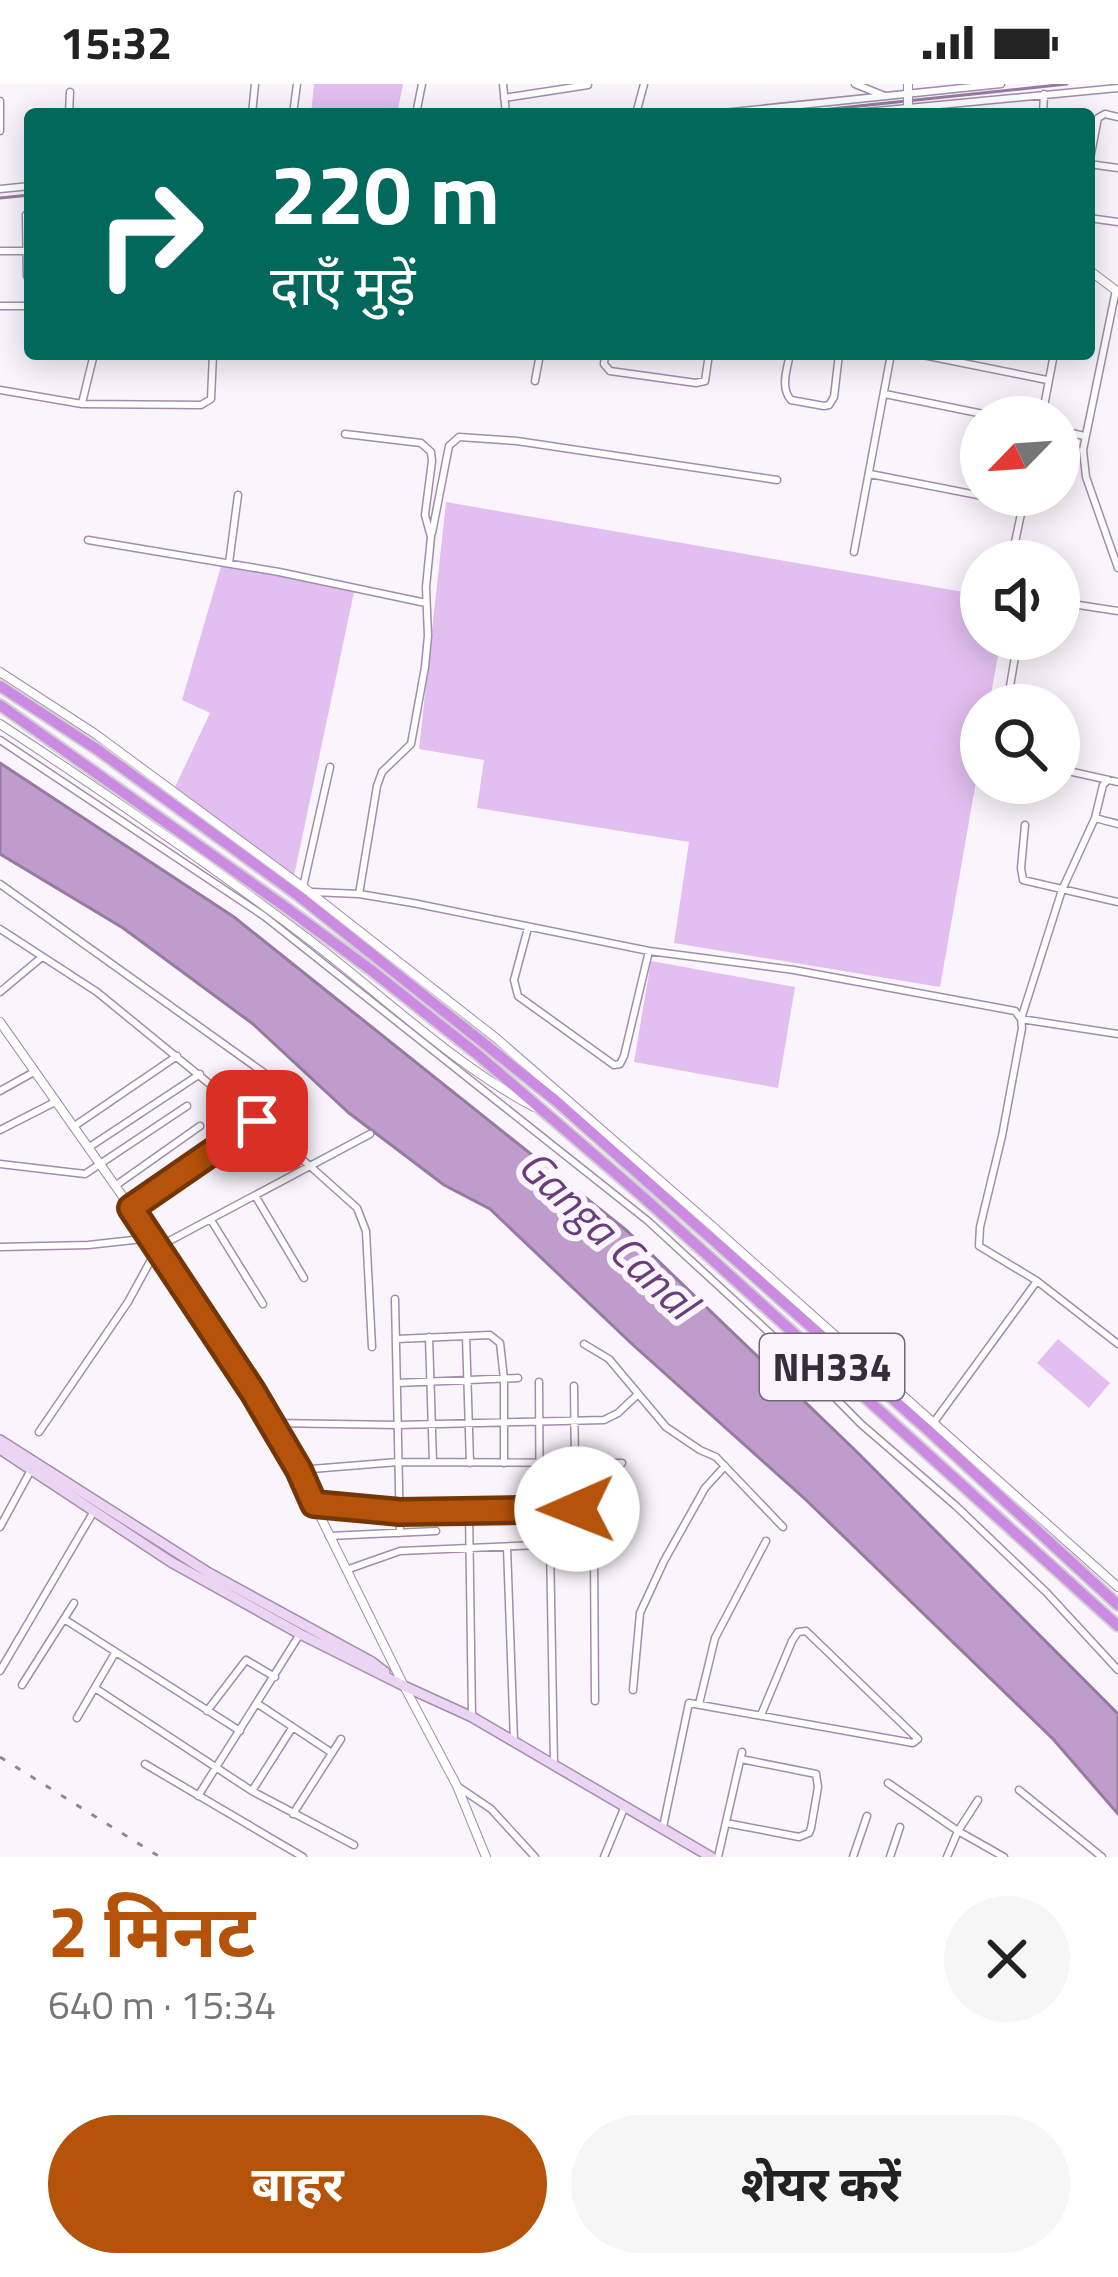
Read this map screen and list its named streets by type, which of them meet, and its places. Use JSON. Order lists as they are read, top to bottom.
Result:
{
  "streets": {
    "highway": ["NH334"]
  },
  "water": ["Ganga Canal"],
  "north": "bottom left",
  "page": {
    "status": "15:32",
    "turn": ["220 m", "दाएँ मुड़ें"],
    "heading": ["2 मिनट", "640 m · 15:34"],
    "buttons": ["बाहर", "शेयर करें"]
  }
}
